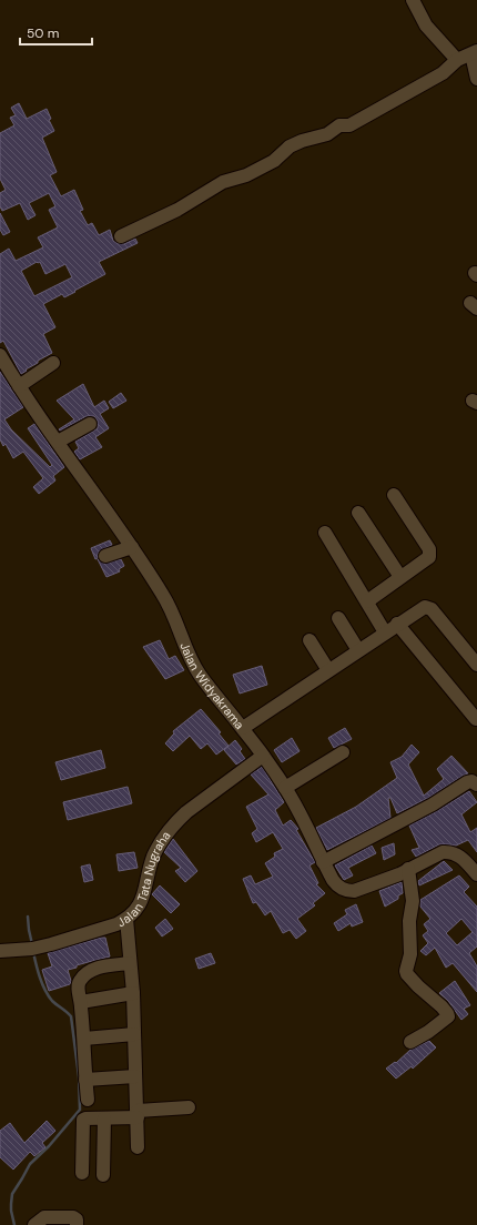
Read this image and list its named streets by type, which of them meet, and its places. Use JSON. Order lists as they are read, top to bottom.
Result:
{
  "streets": {
    "street": ["Jalan Widyakrama", "Jalan Tata Nugraha"]
  },
  "crossings": [
    ["Jalan Widyakrama", "Jalan Tata Nugraha"]
  ],
  "scale_bar": "50 m"
}
